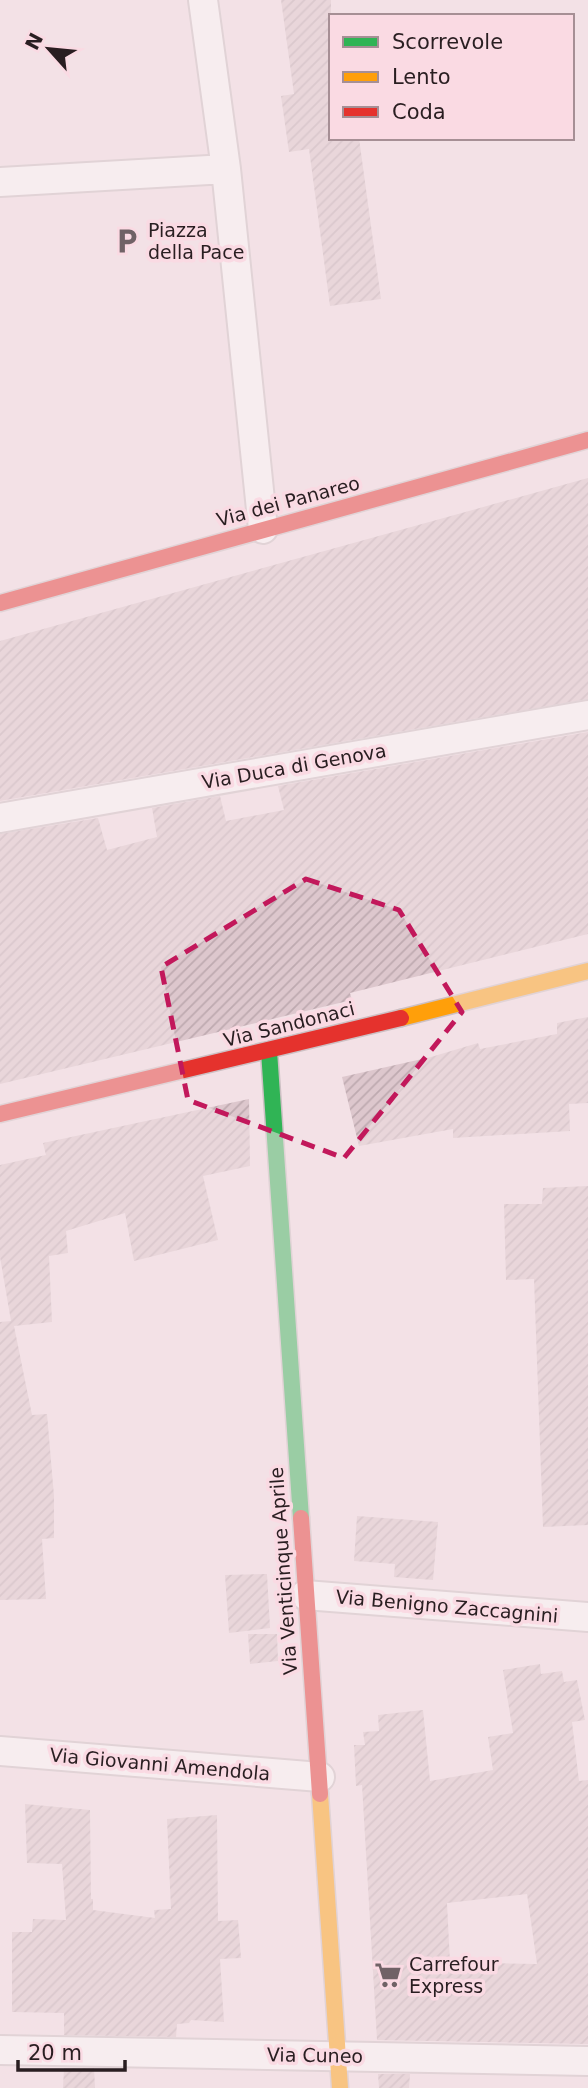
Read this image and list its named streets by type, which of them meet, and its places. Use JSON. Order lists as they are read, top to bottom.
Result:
{
  "streets": {
    "street": [
      "Via dei Panareo",
      "Via Duca di Genova",
      "Via Sandonaci",
      "Via Venticinque Aprile",
      "Via Benigno Zaccagnini",
      "Via Giovanni Amendola",
      "Via Cuneo"
    ]
  },
  "crossings": [
    ["Via Sandonaci", "Via Venticinque Aprile"],
    ["Via Venticinque Aprile", "Via Benigno Zaccagnini"],
    ["Via Venticinque Aprile", "Via Giovanni Amendola"],
    ["Via Venticinque Aprile", "Via Cuneo"]
  ],
  "places": {
    "parking": ["Piazza della Pace"],
    "supermarket": ["Carrefour Express"]
  },
  "legend": ["Scorrevole", "Lento", "Coda"],
  "scale_bar": "20 m",
  "north": "top left"
}
